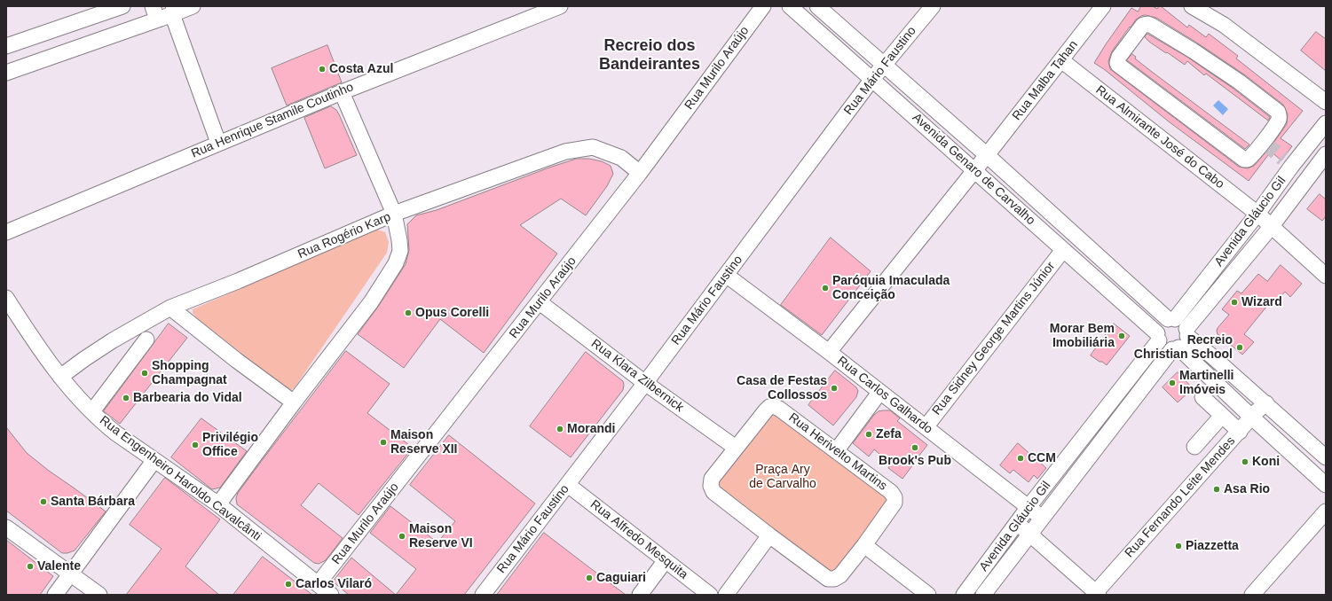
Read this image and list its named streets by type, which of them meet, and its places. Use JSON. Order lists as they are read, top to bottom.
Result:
{
  "streets": {
    "street": [
      "Rua Murilo Araújo",
      "Rua Mário Faustino",
      "Rua Malba Tahan",
      "Rua Henrique Stamile Coutinho",
      "Rua Almirante José do Cabo",
      "Avenida Genaro de Carvalho",
      "Avenida Gláucio Gil",
      "Rua Rogério Karp",
      "Rua Sidney George Martins Júnior",
      "Rua Klara Zilbernick",
      "Rua Carlos Galhardo",
      "Rua Herivelto Martins",
      "Rua Engenheiro Haroldo Cavalcânti",
      "Rua Fernando Leite Mendes",
      "Rua Alfredo Mesquita"
    ]
  },
  "crossings": [
    ["Rua Murilo Araújo", "Rua Rogério Karp"],
    ["Rua Murilo Araújo", "Rua Klara Zilbernick"],
    ["Rua Murilo Araújo", "Rua Engenheiro Haroldo Cavalcânti"],
    ["Rua Mário Faustino", "Avenida Genaro de Carvalho"],
    ["Rua Mário Faustino", "Rua Klara Zilbernick"],
    ["Rua Mário Faustino", "Rua Carlos Galhardo"],
    ["Rua Mário Faustino", "Rua Alfredo Mesquita"],
    ["Rua Malba Tahan", "Rua Almirante José do Cabo"],
    ["Rua Malba Tahan", "Avenida Genaro de Carvalho"],
    ["Rua Malba Tahan", "Rua Carlos Galhardo"],
    ["Rua Almirante José do Cabo", "Avenida Gláucio Gil"],
    ["Avenida Genaro de Carvalho", "Avenida Gláucio Gil"],
    ["Avenida Genaro de Carvalho", "Rua Sidney George Martins Júnior"],
    ["Avenida Gláucio Gil", "Rua Carlos Galhardo"],
    ["Rua Rogério Karp", "Rua Engenheiro Haroldo Cavalcânti"],
    ["Rua Sidney George Martins Júnior", "Rua Carlos Galhardo"],
    ["Rua Klara Zilbernick", "Rua Herivelto Martins"]
  ],
  "districts": ["Recreio dos Bandeirantes"],
  "parks": ["Praça Ary de Carvalho"],
  "places": [
    "Costa Azul",
    "Paróquia Imaculada Conceição",
    "Wizard",
    "Opus Corelli",
    "Morar Bem Imobiliária",
    "Recreio Christian School",
    "Shopping Champagnat",
    "Martinelli Imóveis",
    "Casa de Festas Collossos",
    "Barbearia do Vidal",
    "Morandi",
    "Zefa",
    "Maison Reserve XII",
    "Privilégio Office",
    "Brook's Pub",
    "CCM",
    "Koni",
    "Asa Rio",
    "Santa Bárbara",
    "Maison Reserve VI",
    "Piazzetta",
    "Valente",
    "Caguiari",
    "Carlos Vilaró"
  ]
}
